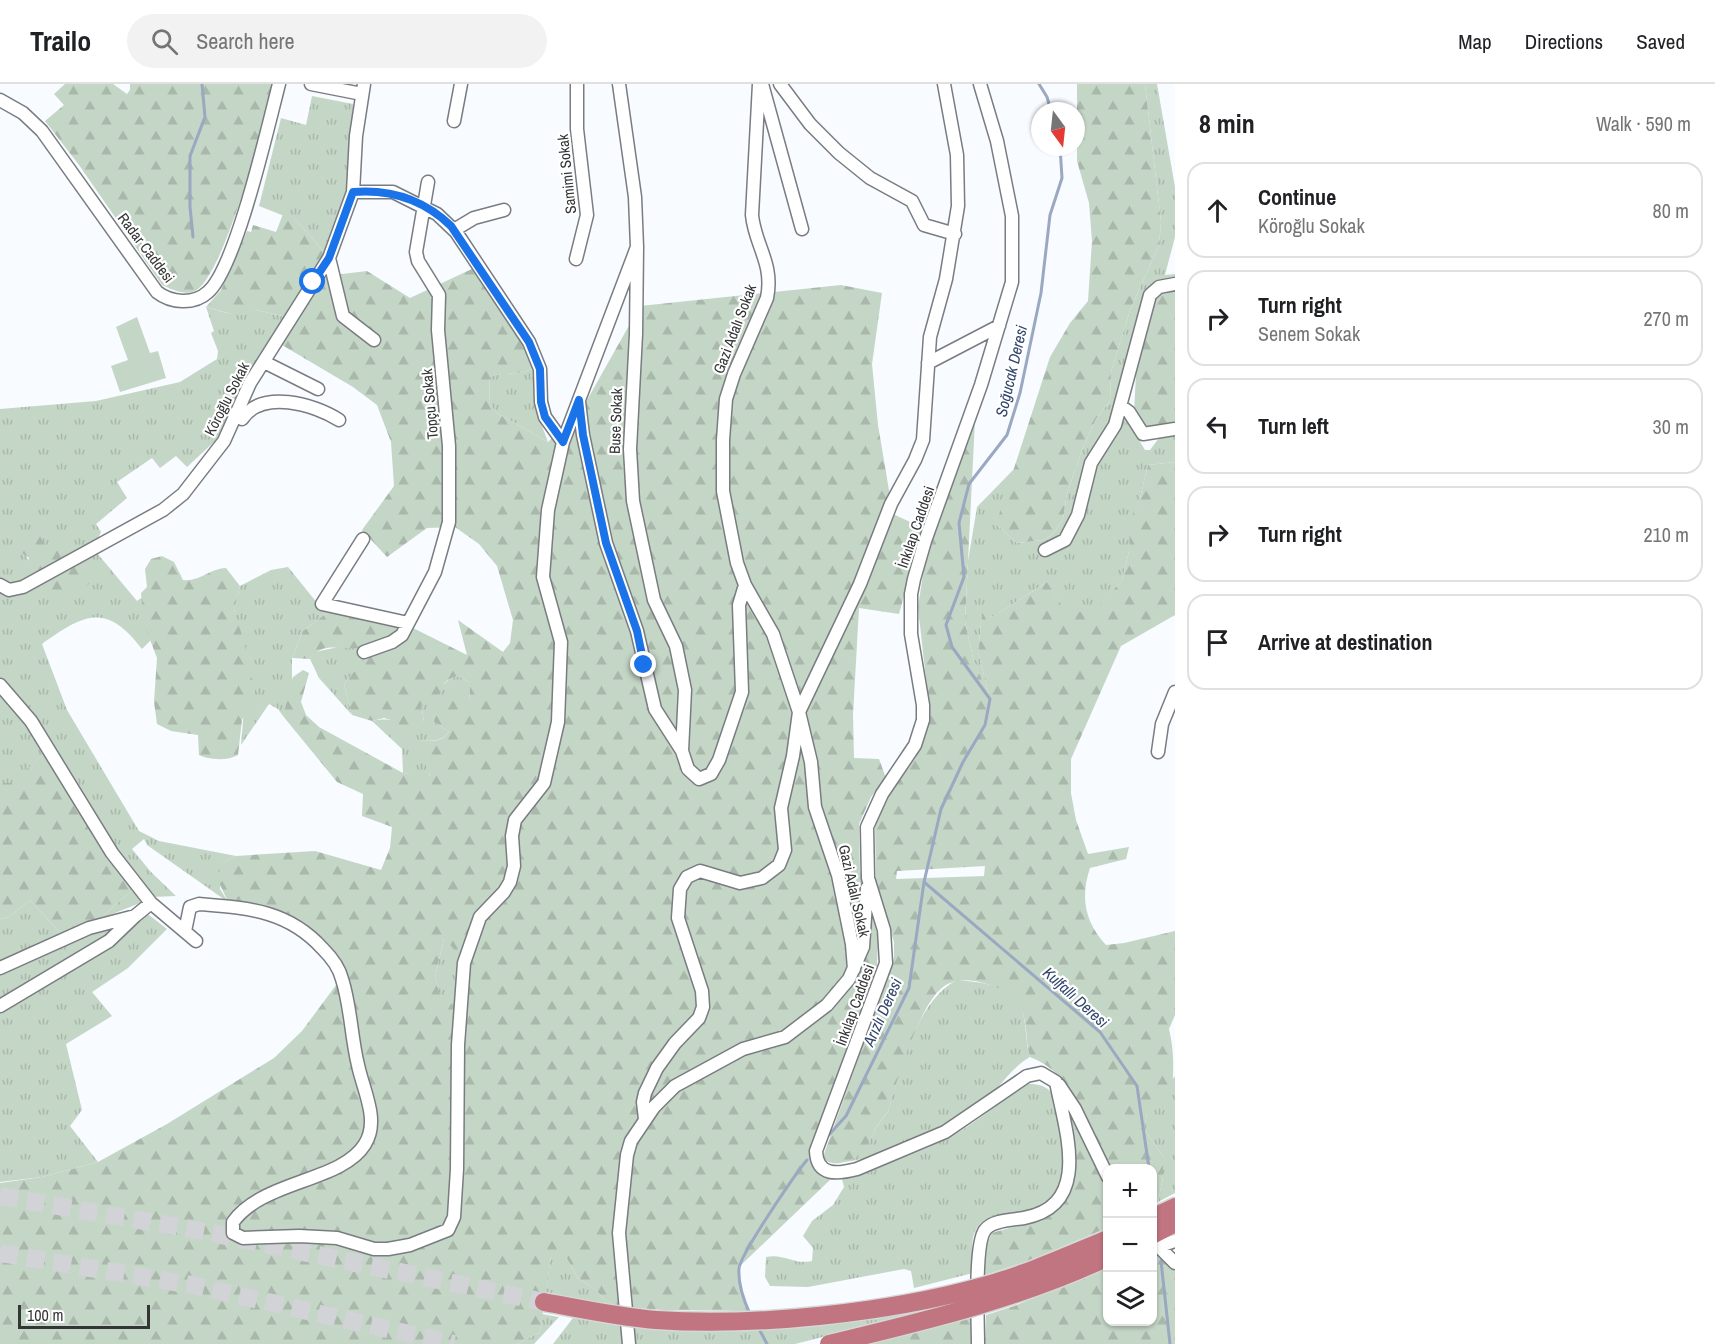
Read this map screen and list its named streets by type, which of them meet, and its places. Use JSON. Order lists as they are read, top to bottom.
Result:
{
  "streets": {
    "street": [
      "Samimi Sokak",
      "Radar Caddesi",
      "Gazi Adalı Sokak",
      "Köroğlu Sokak",
      "Topçu Sokak",
      "Buse Sokak",
      "İnkılap Caddesi"
    ]
  },
  "water": ["Soğucak Deresi", "Kulfallı Deresi", "Arızlı Deresi"],
  "scale_bar": "100 m",
  "north": "bottom",
  "page": {
    "header": "Trailo",
    "search": "Search here",
    "nav": ["Map", "Directions", "Saved"],
    "heading": ["8 min", "Walk · 590 m"],
    "list": [
      ["Continue", "Köroğlu Sokak", "80 m"],
      ["Turn right", "Senem Sokak", "270 m"],
      ["Turn left", "30 m"],
      ["Turn right", "210 m"],
      "Arrive at destination"
    ],
    "map_buttons": ["+", "−"],
    "scale": "100 m"
  }
}
